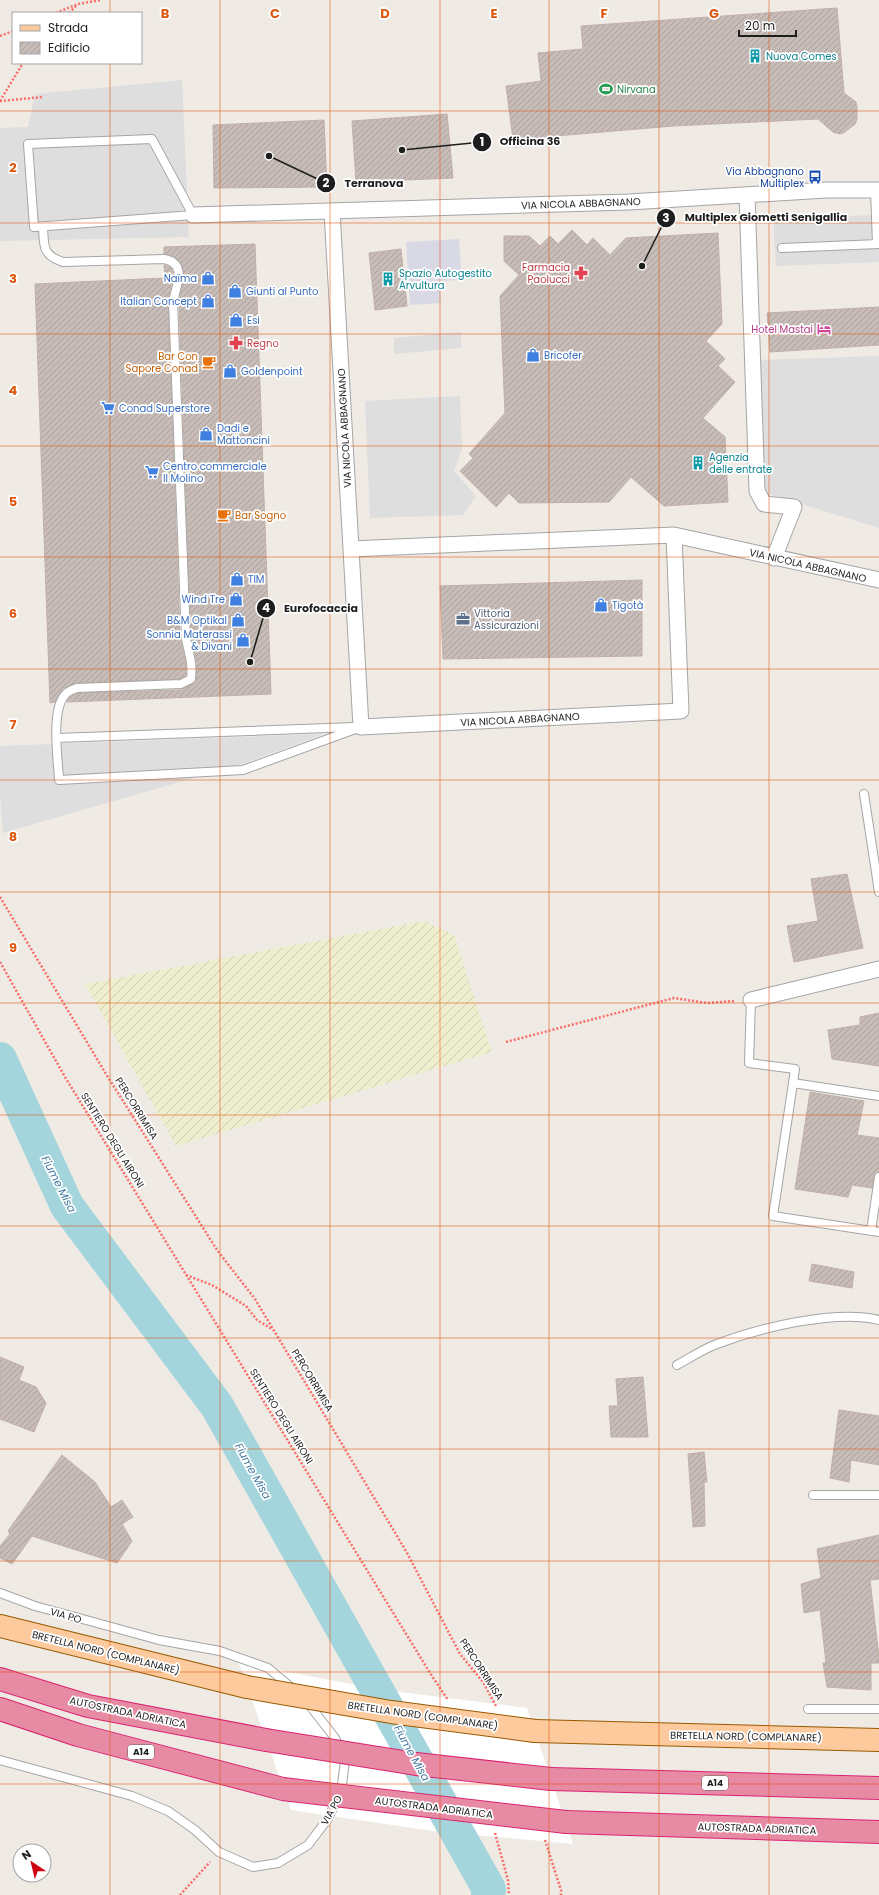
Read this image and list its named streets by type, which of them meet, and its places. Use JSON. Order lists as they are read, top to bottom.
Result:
{
  "streets": {
    "highway": ["AUTOSTRADA ADRIATICA", "A14"],
    "main road": ["BRETELLA NORD (COMPLANARE)"],
    "street": ["VIA NICOLA ABBAGNANO"],
    "lane": ["VIA PO"],
    "path": ["PERCORRIMISA", "SENTIERO DEGLI AIRONI"]
  },
  "water": ["Fiume Misa"],
  "places": {
    "building": ["Nuova Comes", "Spazio Autogestito Arvultura", "Agenzia delle entrate"],
    "sports": ["Nirvana"],
    "other": [
      "Officina 36",
      "Terranova",
      "Multiplex Giometti Senigallia",
      "Eurofocaccia"
    ],
    "bus stop": ["Via Abbagnano Multiplex"],
    "pharmacy": ["Farmacia Paolucci", "Regno"],
    "shop": [
      "Naïma",
      "Giunti al Punto",
      "Italian Concept",
      "Esi",
      "Bricofer",
      "Goldenpoint",
      "Dadi e Mattoncini",
      "TIM",
      "Wind Tre",
      "Tigotà",
      "B&M Optikal",
      "Sonnia Materassi & Divani"
    ],
    "hotel": ["Hotel Mastai"],
    "cafe": ["Bar Con Sapore Conad", "Bar Sogno"],
    "supermarket": ["Conad Superstore", "Centro commerciale Il Molino"],
    "office": ["Vittoria Assicurazioni"]
  },
  "legend": ["Strada", "Edificio"],
  "scale_bar": "20 m",
  "north": "top left",
  "grid": {
    "columns": [
      "B",
      "C",
      "D",
      "E",
      "F",
      "G"
    ],
    "rows": [
      "2",
      "3",
      "4",
      "5",
      "6",
      "7",
      "8",
      "9"
    ]
  }
}
